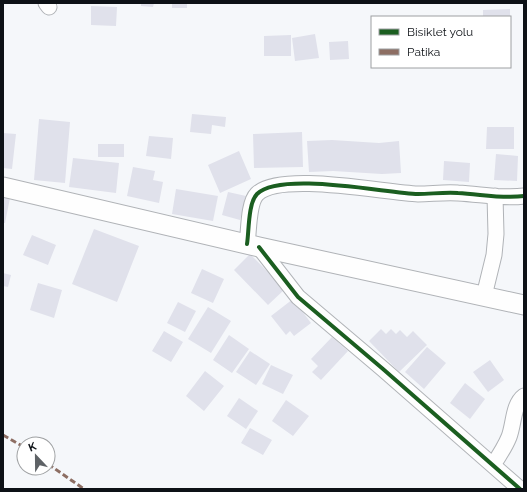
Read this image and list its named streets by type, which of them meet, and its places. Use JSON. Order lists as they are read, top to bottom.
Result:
{
  "legend": ["Bisiklet yolu", "Patika"],
  "north": "top"
}
